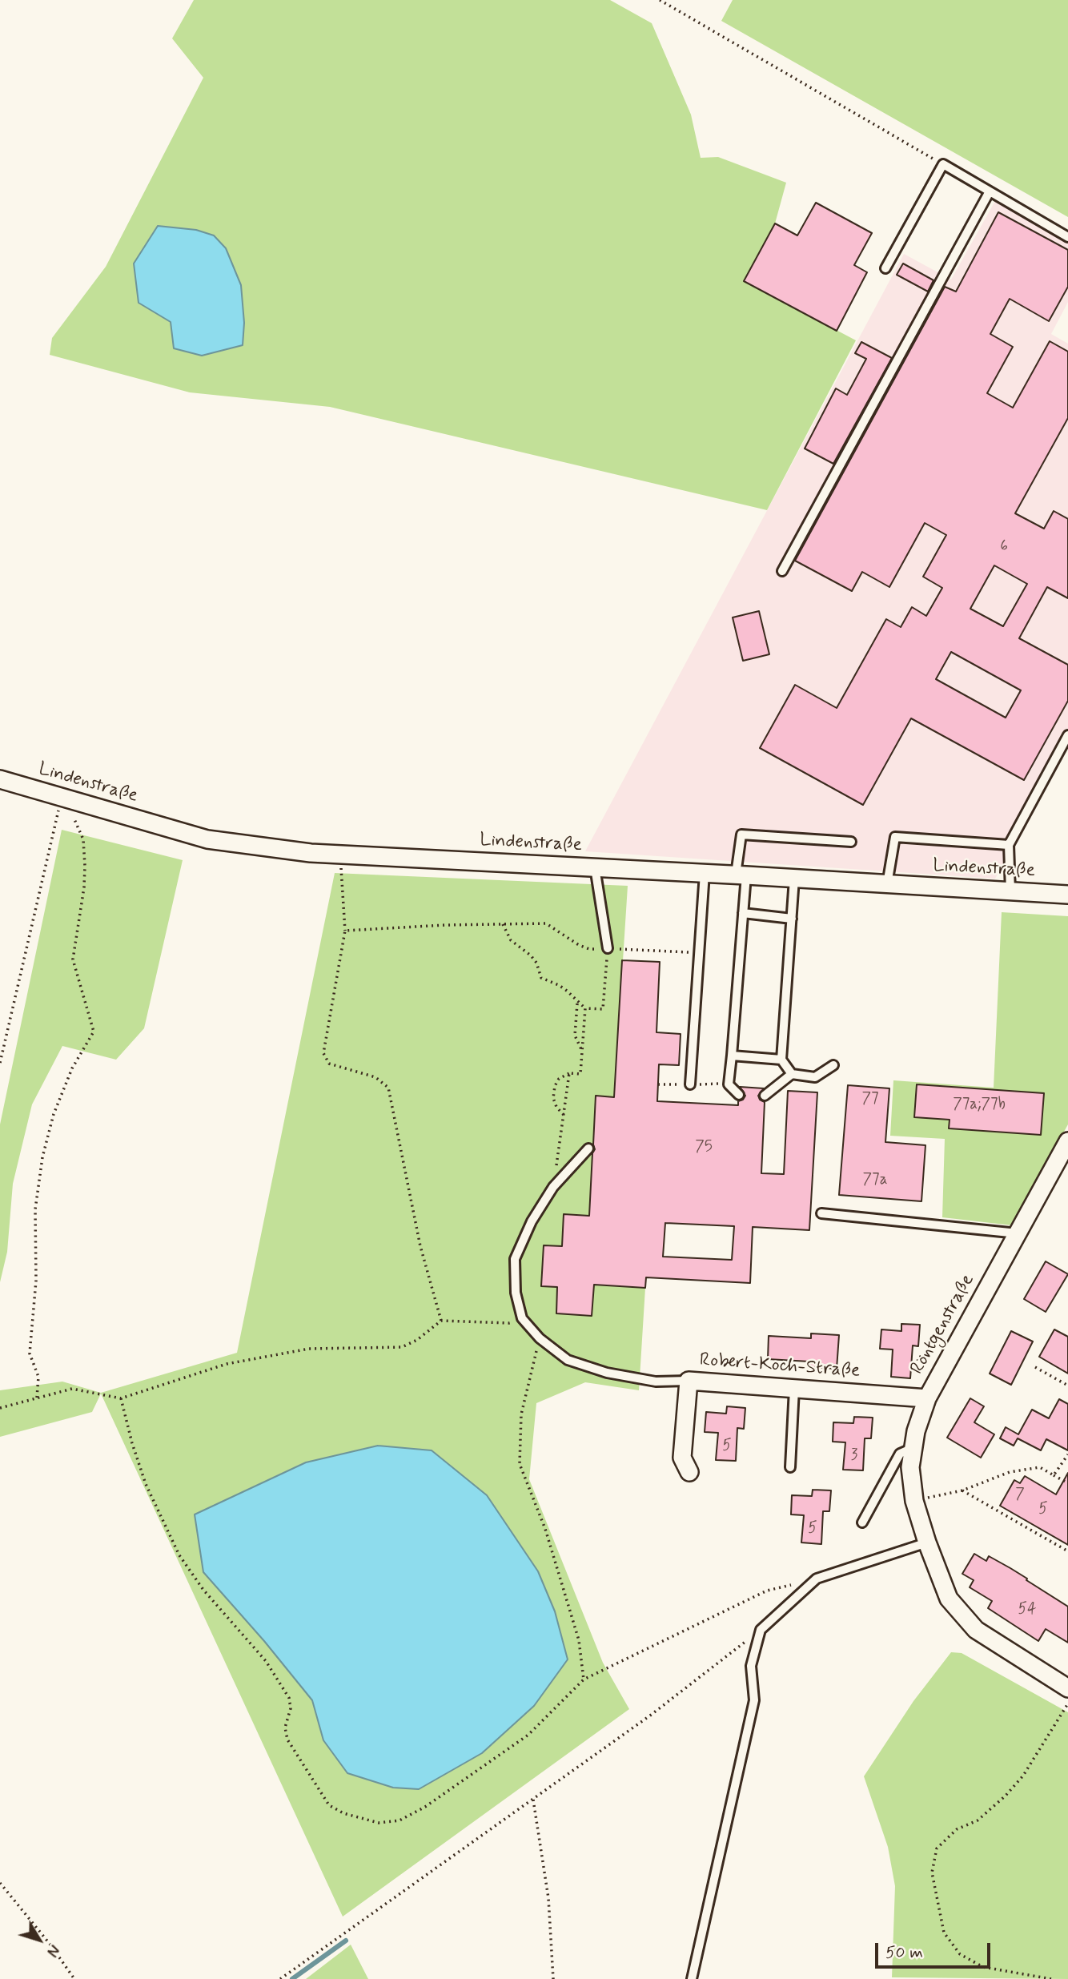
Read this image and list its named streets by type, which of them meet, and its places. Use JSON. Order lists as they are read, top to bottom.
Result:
{
  "streets": {
    "street": ["Lindenstraße", "Röntgenstraße", "Robert-Koch-Straße"]
  },
  "crossings": [
    ["Röntgenstraße", "Robert-Koch-Straße"]
  ],
  "house_numbers": [
    "6",
    "77",
    "77a;77b",
    "75",
    "77a",
    "5",
    "3",
    "7",
    "5",
    "5",
    "54"
  ],
  "scale_bar": "50 m",
  "north": "bottom right"
}
